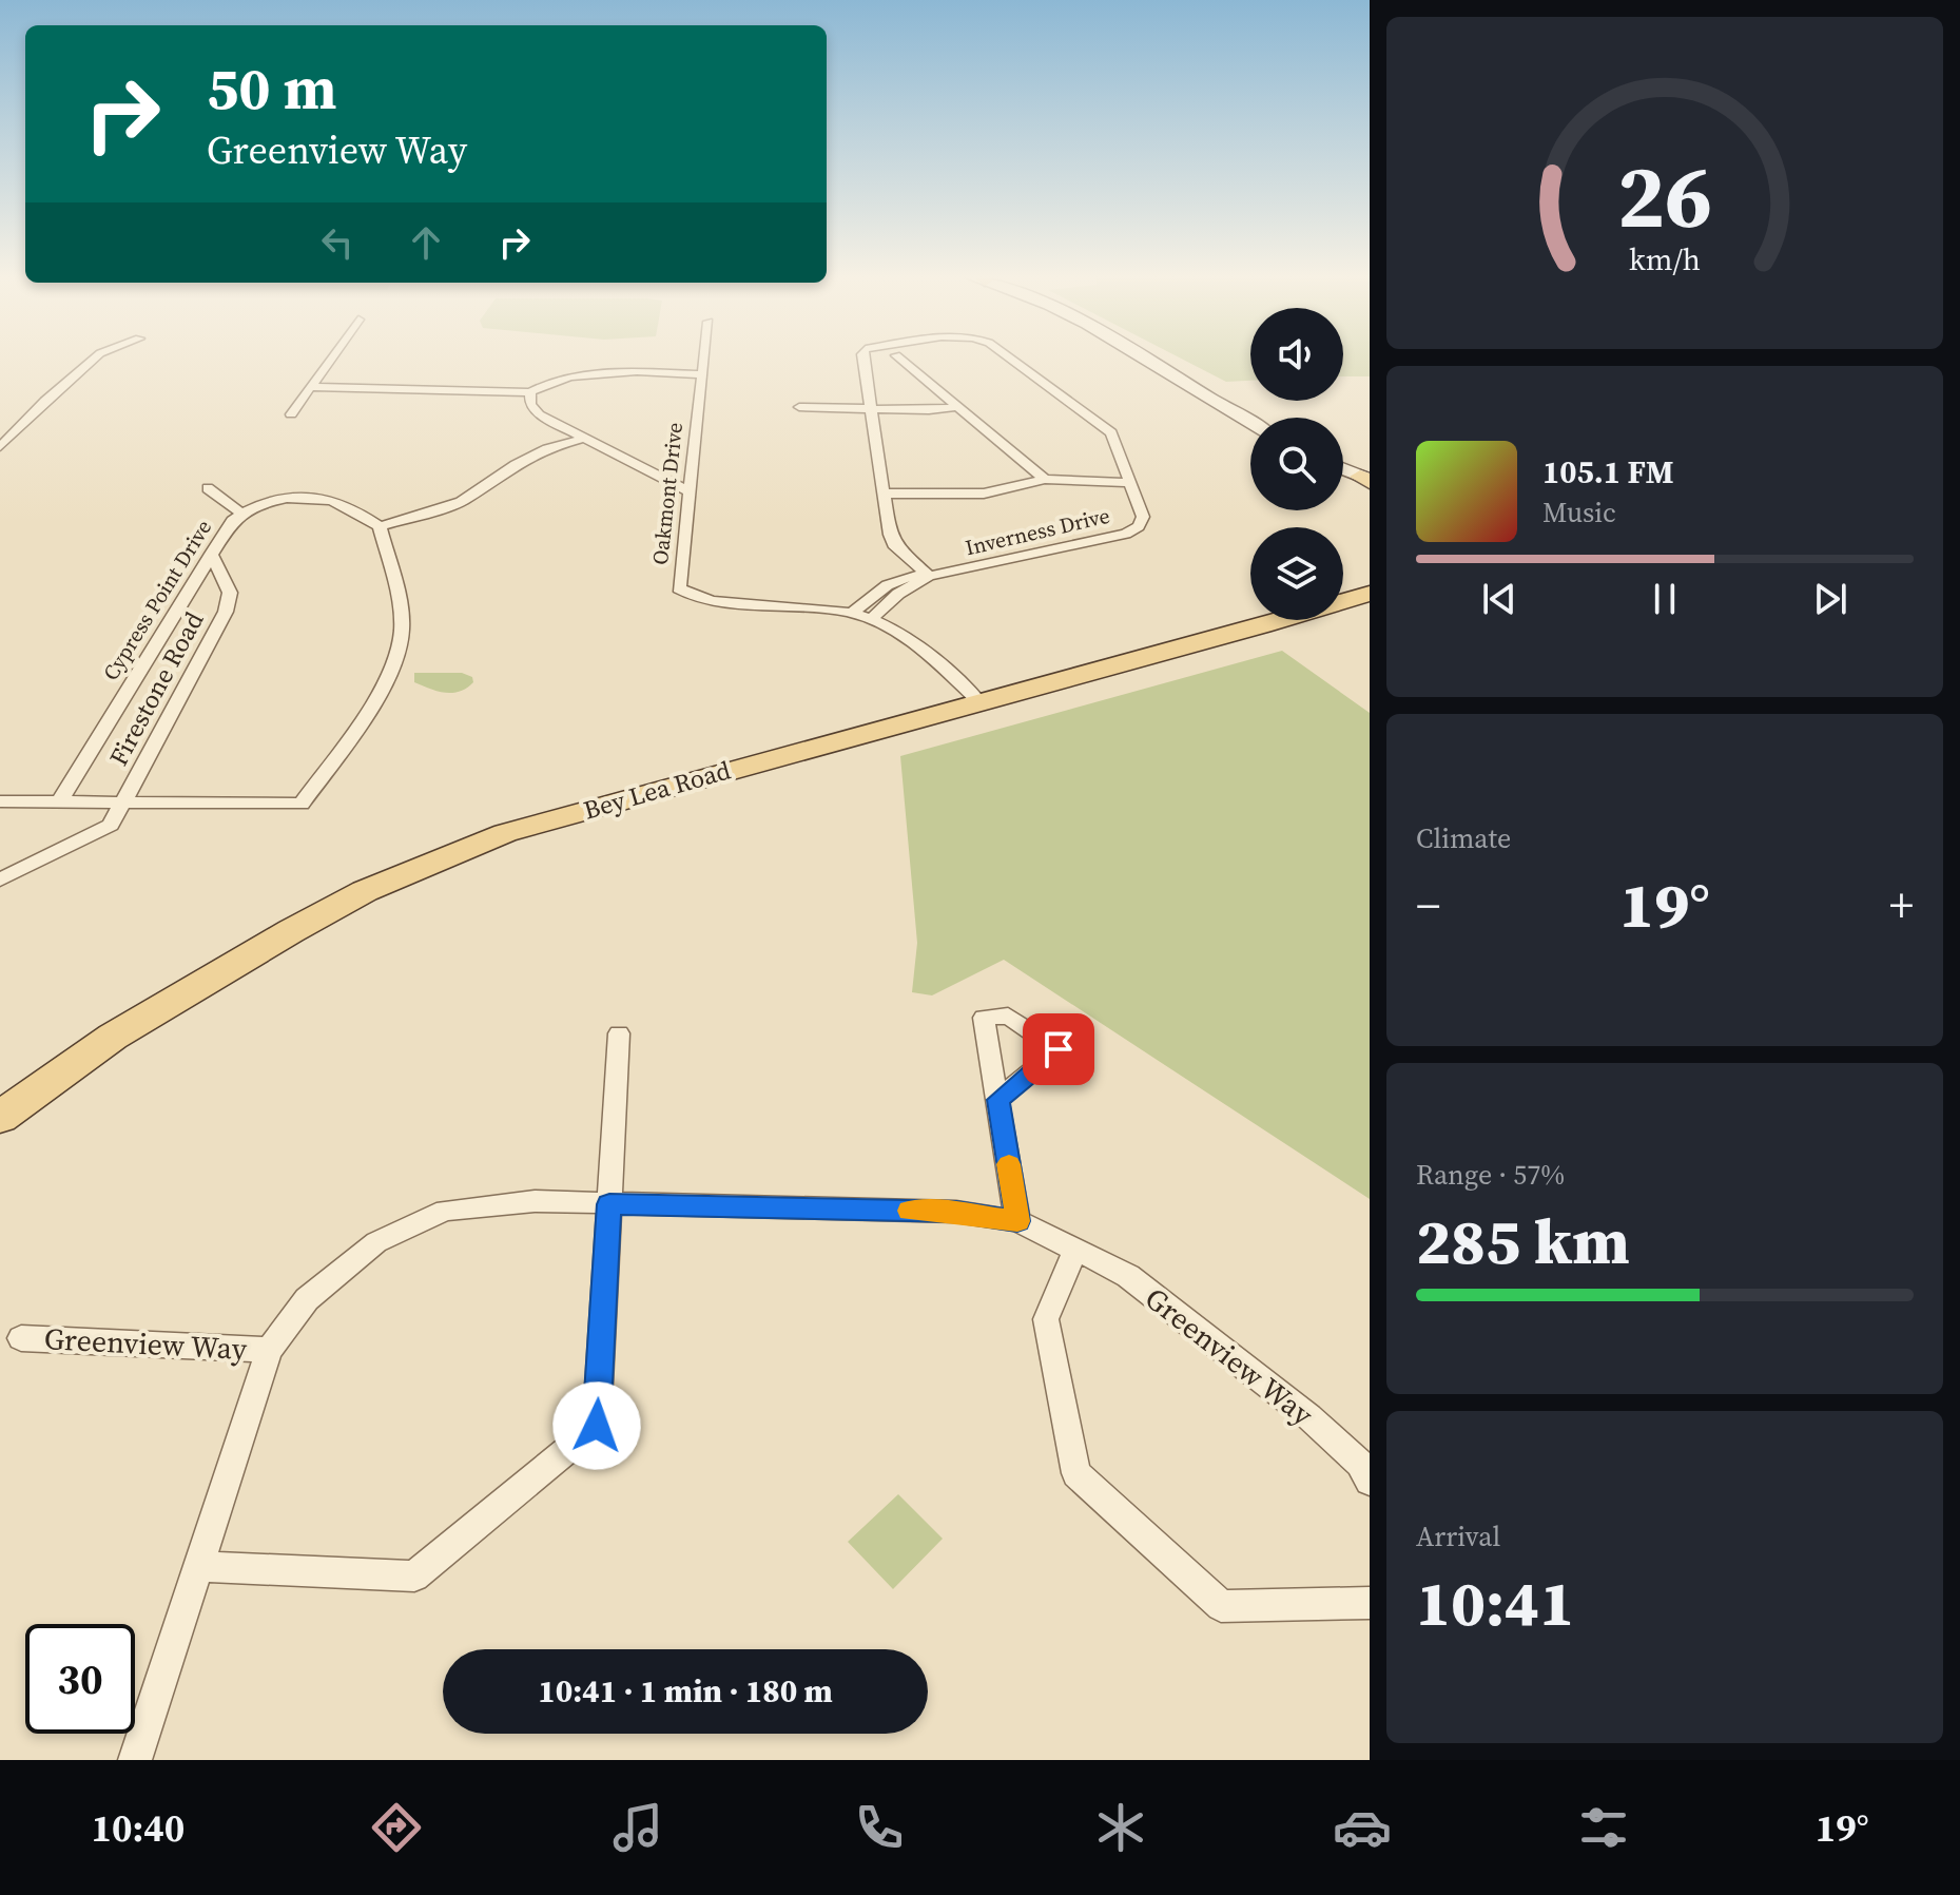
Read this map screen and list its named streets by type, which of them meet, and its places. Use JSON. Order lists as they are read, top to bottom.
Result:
{
  "streets": {
    "main road": ["Bey Lea Road"],
    "street": [
      "Oakmont Drive",
      "Inverness Drive",
      "Cypress Point Drive",
      "Firestone Road",
      "Greenview Way"
    ]
  },
  "crossings": [
    ["Oakmont Drive", "Inverness Drive"],
    ["Oakmont Drive", "Bey Lea Road"],
    ["Cypress Point Drive", "Firestone Road"]
  ],
  "page": {
    "turn": ["50 m", "Greenview Way"],
    "song": ["105.1 FM", "Music"],
    "tile": [
      "Climate",
      ["Range · 57%", "285 km"],
      ["Arrival", "10:41"]
    ],
    "heat": ["−", "19°", "+"],
    "limit": "30",
    "trip": "10:41 · 1 min · 180 m",
    "tabs": ["10:40", "19°"],
    "gauge": ["26", "km/h"]
  }
}
